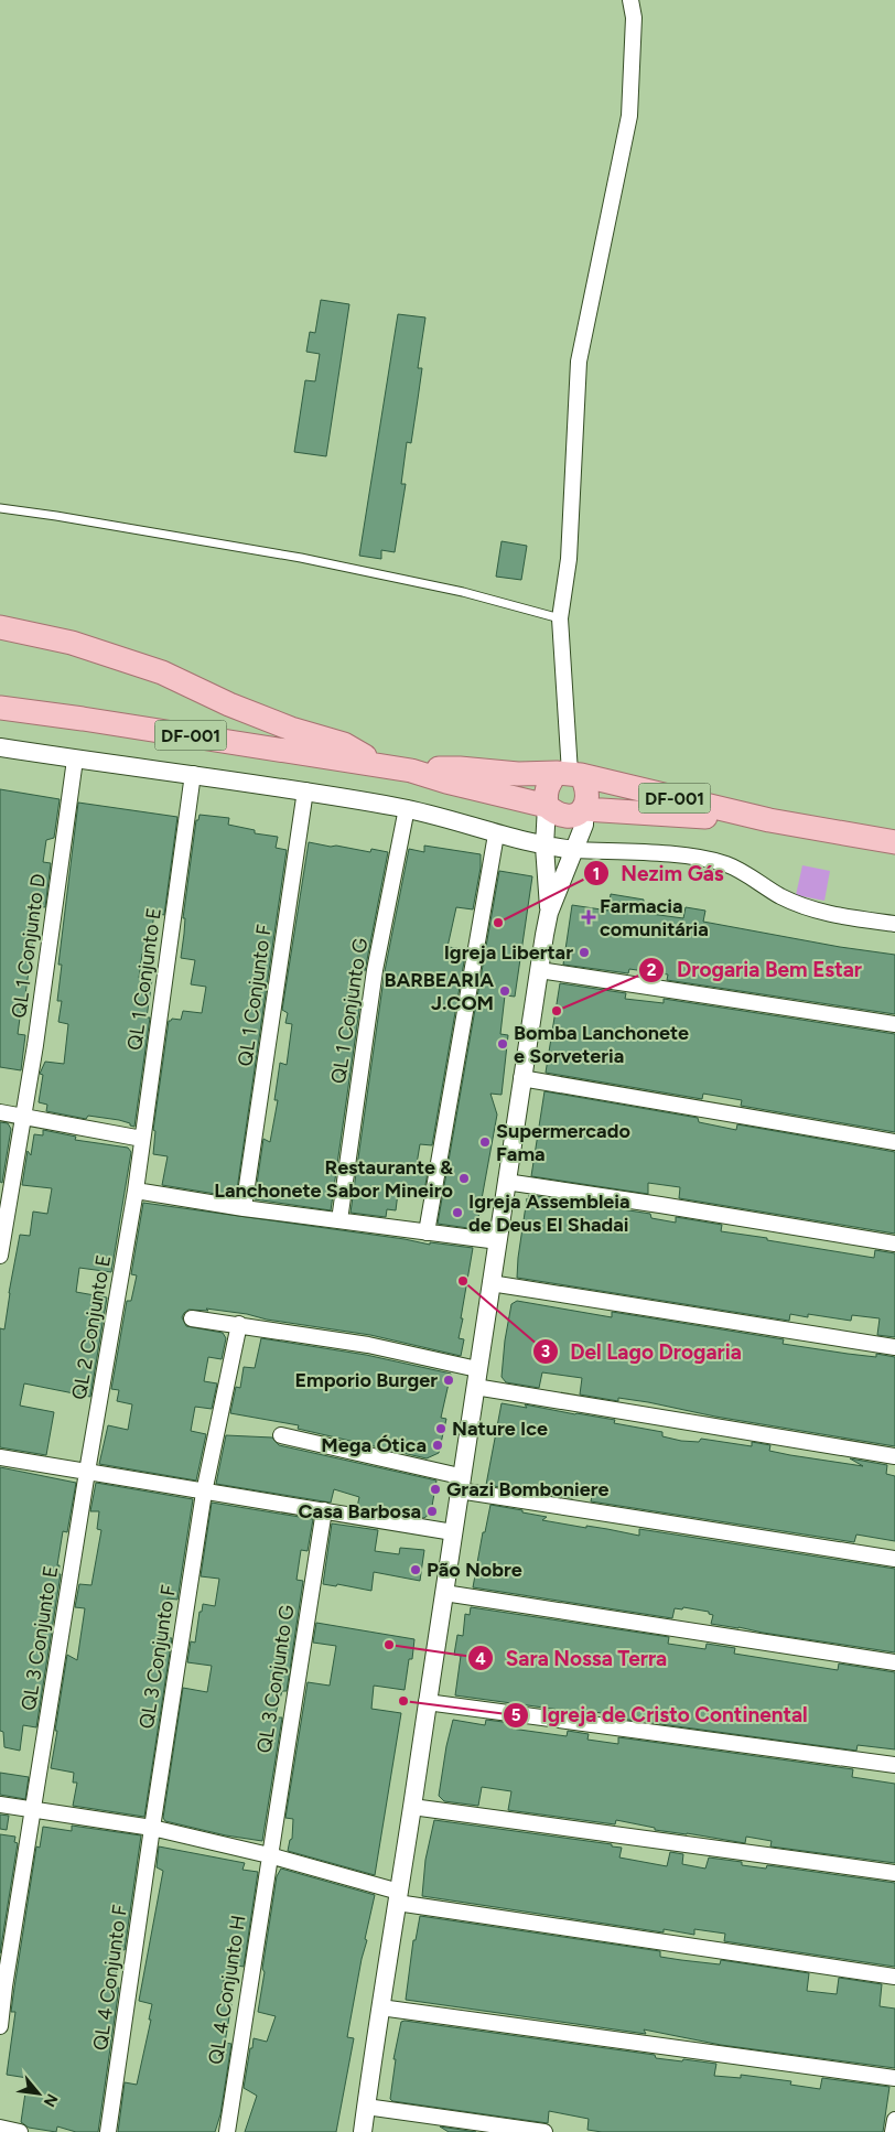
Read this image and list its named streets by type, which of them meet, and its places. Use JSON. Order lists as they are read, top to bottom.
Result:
{
  "streets": {
    "main road": ["DF-001"],
    "street": [
      "QL 1 Conjunto D",
      "QL 1 Conjunto E",
      "QL 1 Conjunto F",
      "QL 1 Conjunto G",
      "QL 2 Conjunto E",
      "QL 3 Conjunto E",
      "QL 3 Conjunto F",
      "QL 3 Conjunto G",
      "QL 4 Conjunto F",
      "QL 4 Conjunto H"
    ]
  },
  "crossings": [
    ["QL 1 Conjunto E", "QL 2 Conjunto E"],
    ["QL 2 Conjunto E", "QL 3 Conjunto E"],
    ["QL 3 Conjunto F", "QL 4 Conjunto F"],
    ["QL 3 Conjunto G", "QL 4 Conjunto H"]
  ],
  "places": {
    "health": ["Farmacia comunitária"],
    "other": [
      "Nezim Gás",
      "Igreja Libertar",
      "BARBEARIA J.COM",
      "Drogaria Bem Estar",
      "Bomba Lanchonete e Sorveteria",
      "Supermercado Fama",
      "Restaurante & Lanchonete Sabor Mineiro",
      "Igreja Assembleia de Deus El Shadai",
      "Del Lago Drogaria",
      "Emporio Burger",
      "Nature Ice",
      "Mega Ótica",
      "Grazi Bomboniere",
      "Casa Barbosa",
      "Pão Nobre",
      "Sara Nossa Terra",
      "Igreja de Cristo Continental"
    ]
  },
  "north": "bottom right"
}
